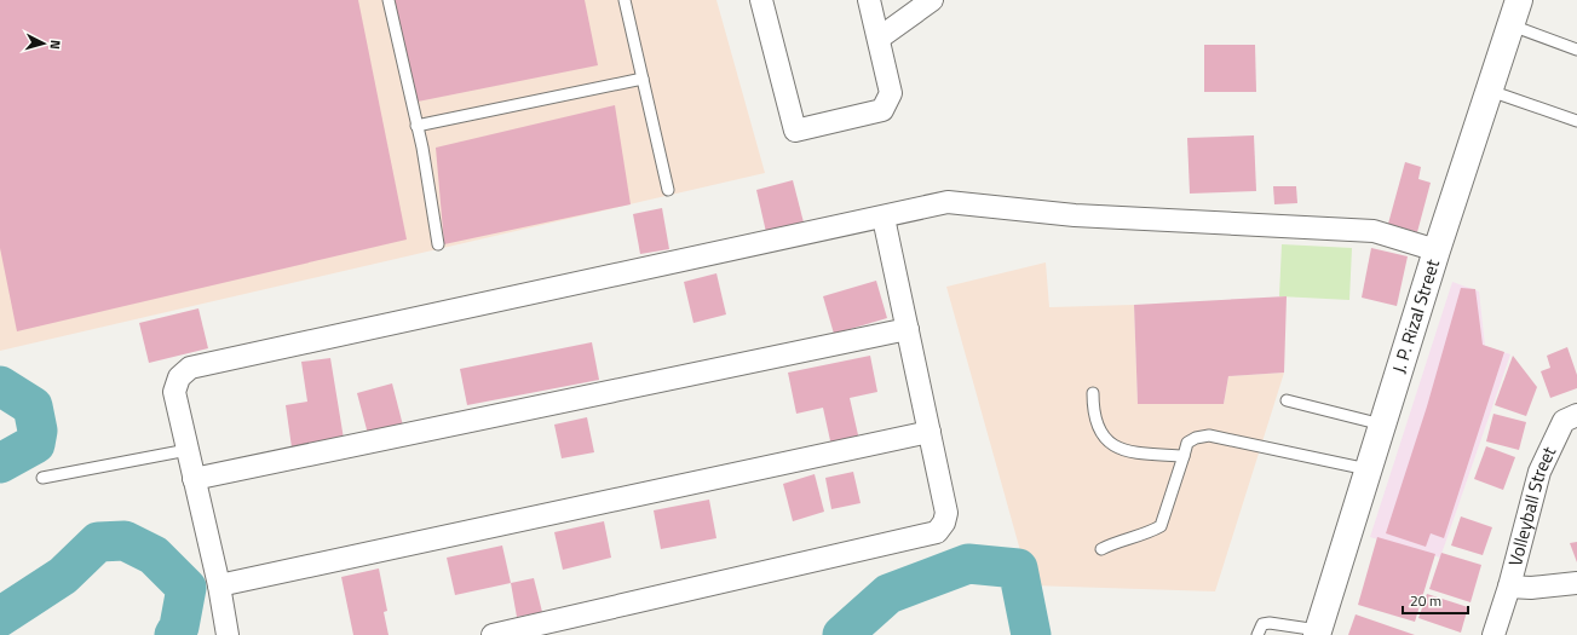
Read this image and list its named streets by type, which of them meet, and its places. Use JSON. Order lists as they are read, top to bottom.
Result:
{
  "streets": {
    "main road": ["J. P. Rizal Street"],
    "street": ["Volleyball Street"]
  },
  "scale_bar": "20 m",
  "north": "right"
}
